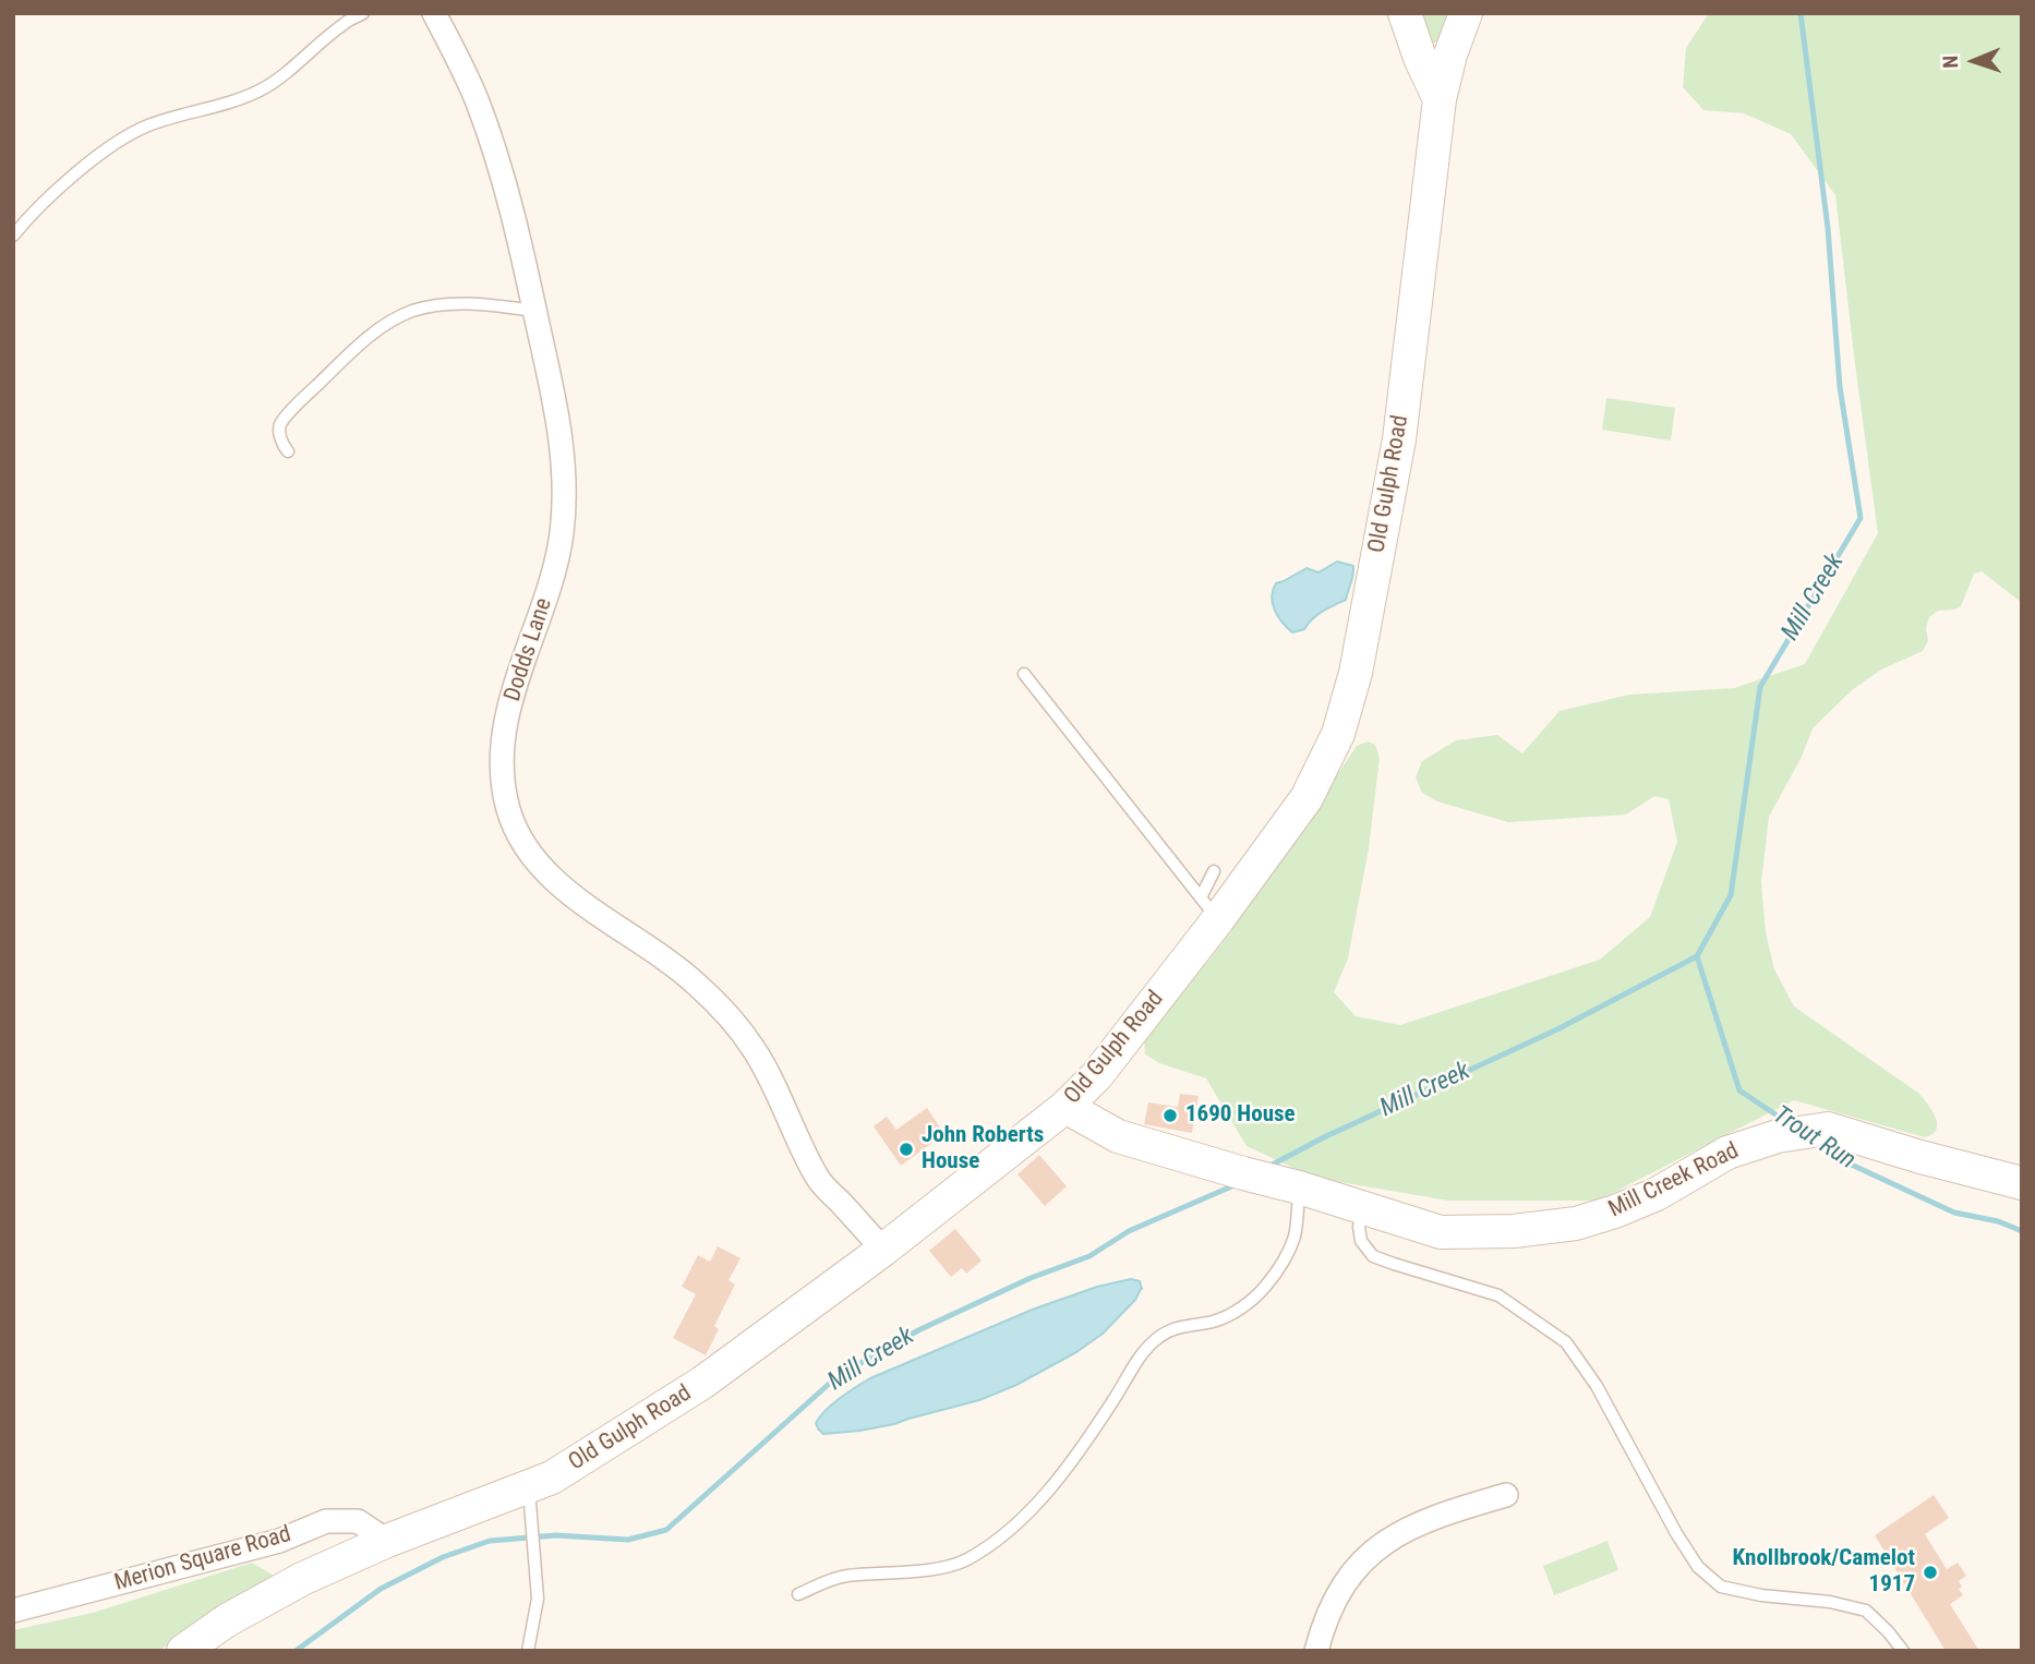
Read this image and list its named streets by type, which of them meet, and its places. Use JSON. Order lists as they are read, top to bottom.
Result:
{
  "streets": {
    "street": [
      "Old Gulph Road",
      "Dodds Lane",
      "Mill Creek Road",
      "Merion Square Road"
    ]
  },
  "crossings": [
    ["Old Gulph Road", "Dodds Lane"],
    ["Old Gulph Road", "Mill Creek Road"],
    ["Old Gulph Road", "Merion Square Road"]
  ],
  "water": ["Mill Creek", "Trout Run"],
  "places": ["1690 House", "John Roberts House", "Knollbrook/Camelot 1917"],
  "north": "left"
}
